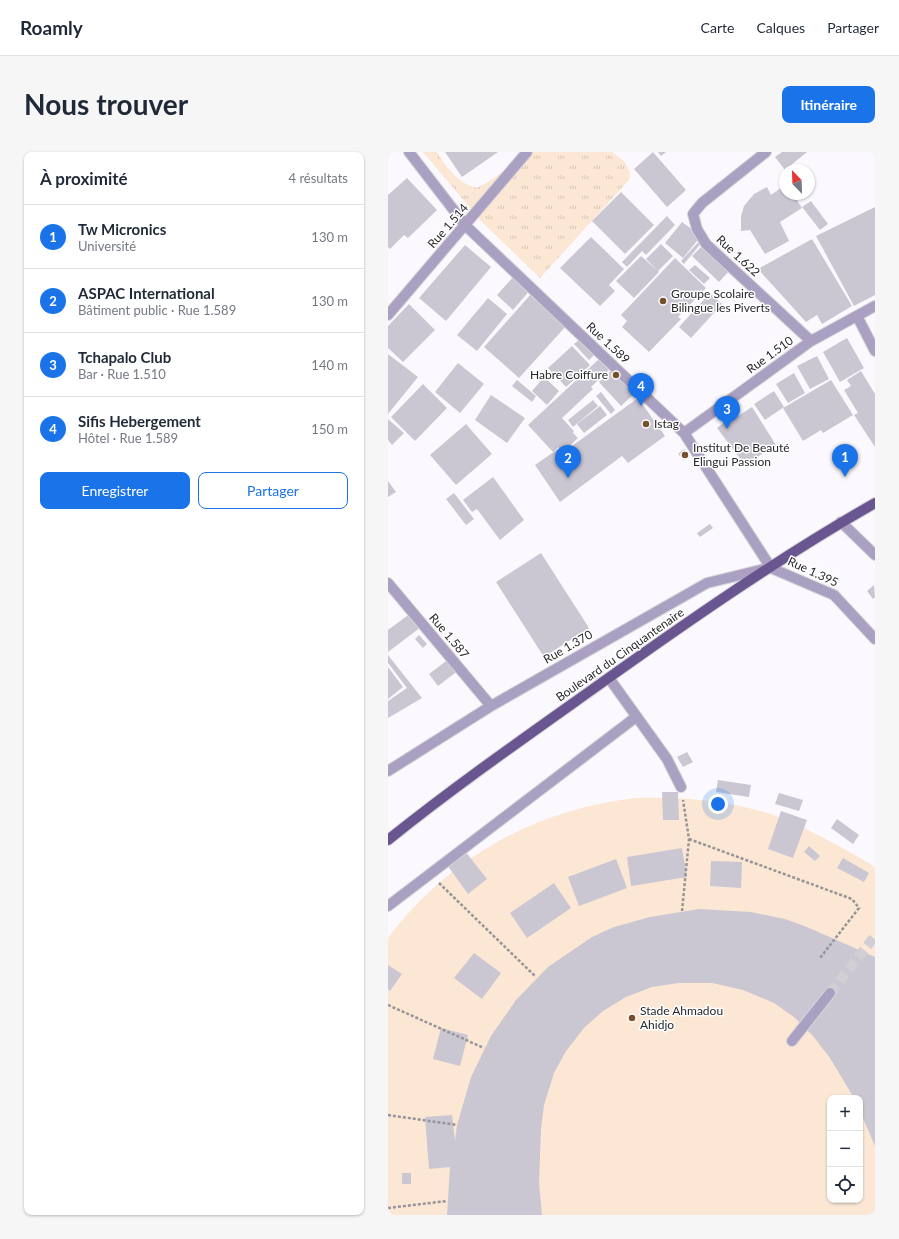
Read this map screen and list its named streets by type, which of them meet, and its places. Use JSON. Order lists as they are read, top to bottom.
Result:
{
  "streets": {
    "main road": ["Boulevard du Cinquantenaire"],
    "street": [
      "Rue 1.514",
      "Rue 1.622",
      "Rue 1.589",
      "Rue 1.510",
      "Rue 1.395",
      "Rue 1.587",
      "Rue 1.370"
    ]
  },
  "crossings": [
    ["Rue 1.514", "Rue 1.589"],
    ["Rue 1.622", "Rue 1.510"],
    ["Rue 1.589", "Rue 1.510"],
    ["Rue 1.589", "Rue 1.395"],
    ["Rue 1.589", "Rue 1.370"],
    ["Rue 1.589", "Boulevard du Cinquantenaire"],
    ["Rue 1.395", "Rue 1.370"],
    ["Rue 1.395", "Boulevard du Cinquantenaire"],
    ["Rue 1.587", "Rue 1.370"],
    ["Rue 1.370", "Boulevard du Cinquantenaire"]
  ],
  "places": [
    "Groupe Scolaire Bilingue les Piverts",
    "Habre Coiffure",
    "Istag",
    "Institut De Beauté Elingui Passion",
    "Stade Ahmadou Ahidjo"
  ],
  "north": "top left",
  "page": {
    "header": "Roamly",
    "nav": ["Carte", "Calques", "Partager"],
    "buttons": [
      "Itinéraire",
      ["Enregistrer", "Partager"]
    ],
    "title": "Nous trouver",
    "heading": ["À proximité", "4 résultats"],
    "list": [
      {
        "mark": "1",
        "name": "Tw Micronics",
        "note": "Université",
        "value": "130 m"
      },
      {
        "mark": "2",
        "name": "ASPAC International",
        "note": "Bâtiment public · Rue 1.589",
        "value": "130 m"
      },
      {
        "mark": "3",
        "name": "Tchapalo Club",
        "note": "Bar · Rue 1.510",
        "value": "140 m"
      },
      {
        "mark": "4",
        "name": "Sifis Hebergement",
        "note": "Hôtel · Rue 1.589",
        "value": "150 m"
      }
    ],
    "pins": [
      "4",
      "3",
      "1",
      "2"
    ],
    "map_buttons": ["+", "−"]
  }
}
